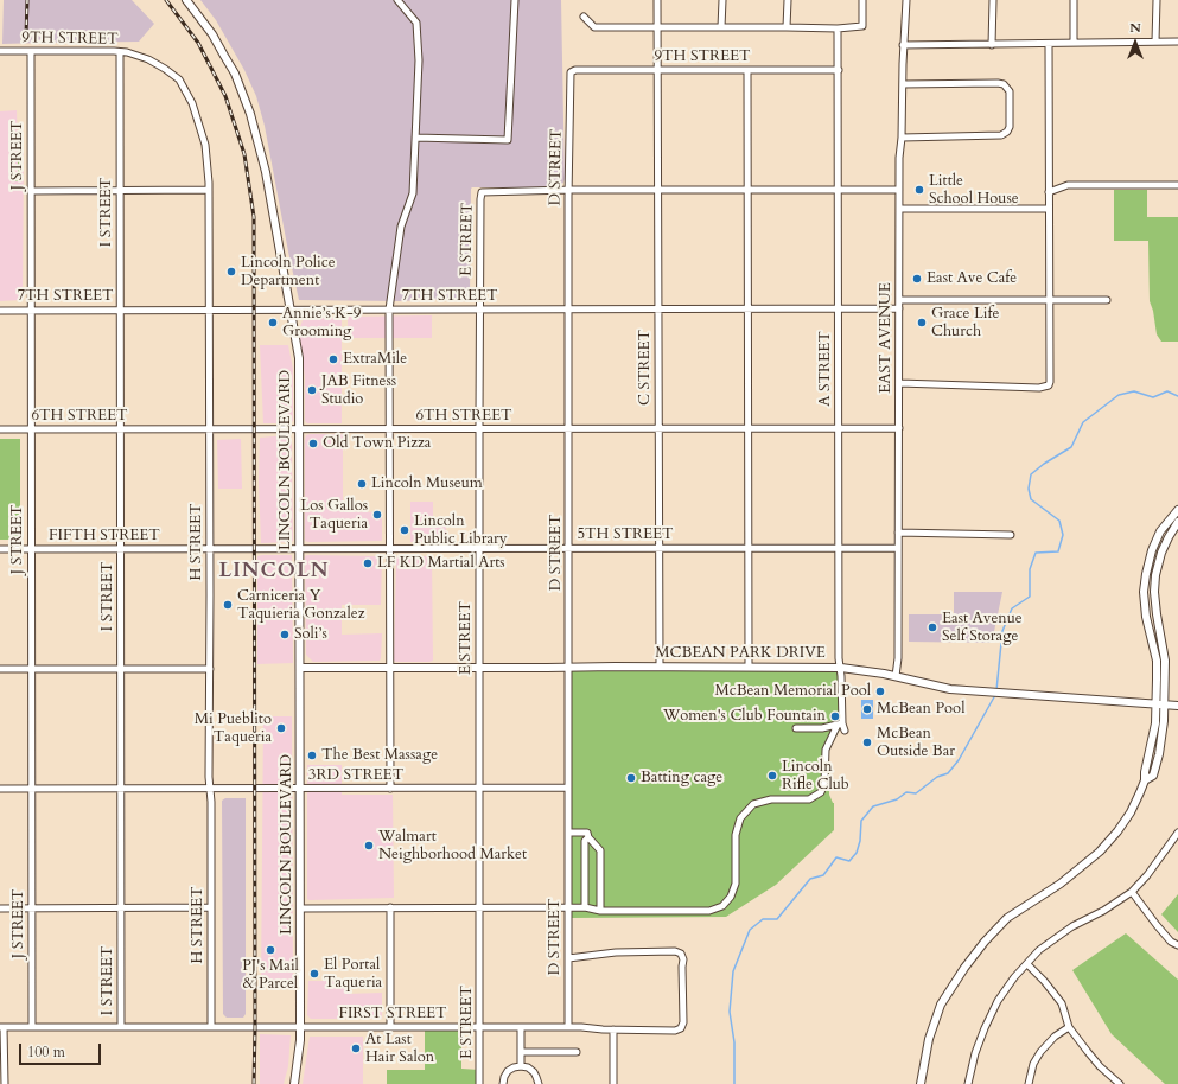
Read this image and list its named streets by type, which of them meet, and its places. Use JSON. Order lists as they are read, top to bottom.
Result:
{
  "streets": {
    "main road": ["LINCOLN BOULEVARD", "MCBEAN PARK DRIVE"],
    "street": [
      "9TH STREET",
      "J STREET",
      "D STREET",
      "I STREET",
      "E STREET",
      "7TH STREET",
      "EAST AVENUE",
      "C STREET",
      "A STREET",
      "6TH STREET",
      "5TH STREET",
      "FIFTH STREET",
      "H STREET",
      "3RD STREET",
      "FIRST STREET"
    ]
  },
  "crossings": [
    ["9TH STREET", "J STREET"],
    ["9TH STREET", "D STREET"],
    ["9TH STREET", "I STREET"],
    ["9TH STREET", "C STREET"],
    ["9TH STREET", "A STREET"],
    ["9TH STREET", "H STREET"],
    ["J STREET", "7TH STREET"],
    ["J STREET", "6TH STREET"],
    ["J STREET", "FIFTH STREET"],
    ["J STREET", "3RD STREET"],
    ["J STREET", "FIRST STREET"],
    ["D STREET", "E STREET"],
    ["D STREET", "7TH STREET"],
    ["D STREET", "6TH STREET"],
    ["D STREET", "5TH STREET"],
    ["D STREET", "MCBEAN PARK DRIVE"],
    ["D STREET", "3RD STREET"],
    ["D STREET", "FIRST STREET"],
    ["I STREET", "7TH STREET"],
    ["I STREET", "6TH STREET"],
    ["I STREET", "FIFTH STREET"],
    ["I STREET", "3RD STREET"],
    ["I STREET", "FIRST STREET"],
    ["E STREET", "7TH STREET"],
    ["E STREET", "6TH STREET"],
    ["E STREET", "5TH STREET"],
    ["E STREET", "MCBEAN PARK DRIVE"],
    ["E STREET", "3RD STREET"],
    ["E STREET", "FIRST STREET"],
    ["7TH STREET", "EAST AVENUE"],
    ["7TH STREET", "C STREET"],
    ["7TH STREET", "A STREET"],
    ["7TH STREET", "LINCOLN BOULEVARD"],
    ["7TH STREET", "H STREET"],
    ["EAST AVENUE", "6TH STREET"],
    ["EAST AVENUE", "5TH STREET"],
    ["EAST AVENUE", "MCBEAN PARK DRIVE"],
    ["C STREET", "6TH STREET"],
    ["C STREET", "5TH STREET"],
    ["C STREET", "MCBEAN PARK DRIVE"],
    ["A STREET", "6TH STREET"],
    ["A STREET", "5TH STREET"],
    ["A STREET", "MCBEAN PARK DRIVE"],
    ["6TH STREET", "LINCOLN BOULEVARD"],
    ["6TH STREET", "H STREET"],
    ["LINCOLN BOULEVARD", "5TH STREET"],
    ["LINCOLN BOULEVARD", "MCBEAN PARK DRIVE"],
    ["LINCOLN BOULEVARD", "3RD STREET"],
    ["LINCOLN BOULEVARD", "FIRST STREET"],
    ["5TH STREET", "FIFTH STREET"],
    ["5TH STREET", "H STREET"],
    ["FIFTH STREET", "H STREET"],
    ["H STREET", "3RD STREET"],
    ["H STREET", "FIRST STREET"]
  ],
  "districts": ["LINCOLN"],
  "places": [
    "Little School House",
    "Lincoln Police Department",
    "East Ave Cafe",
    "Annie’s K-9 Grooming",
    "Grace Life Church",
    "ExtraMile",
    "JAB Fitness Studio",
    "Old Town Pizza",
    "Lincoln Museum",
    "Los Gallos Taqueria",
    "Lincoln Public Library",
    "LF KD Martial Arts",
    "Carniceria Y Taquieria Gonzalez",
    "East Avenue Self Storage",
    "Soli’s",
    "McBean Memorial Pool",
    "McBean Pool",
    "Women's Club Fountain",
    "Mi Pueblito Taqueria",
    "McBean Outside Bar",
    "The Best Massage",
    "Lincoln Rifle Club",
    "Batting cage",
    "Walmart Neighborhood Market",
    "PJ's Mail & Parcel",
    "El Portal Taqueria",
    "At Last Hair Salon"
  ],
  "scale_bar": "100 m",
  "north": "top"
}
